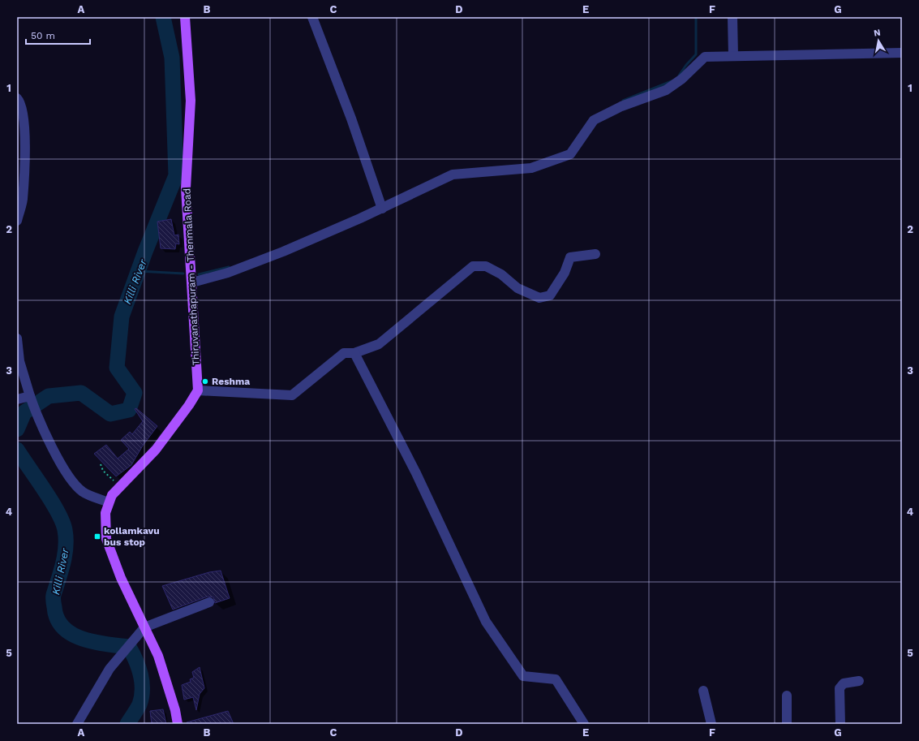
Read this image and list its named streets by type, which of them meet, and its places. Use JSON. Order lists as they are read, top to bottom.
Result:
{
  "streets": {
    "main road": ["Thiruvanathapuram - Thenmala Road"]
  },
  "water": ["Killi River"],
  "places": {
    "other": ["Reshma"],
    "transit": ["kollamkavu bus stop"]
  },
  "scale_bar": "50 m",
  "north": "top",
  "grid": {
    "columns": [
      "A",
      "B",
      "C",
      "D",
      "E",
      "F",
      "G"
    ],
    "rows": [
      "1",
      "2",
      "3",
      "4",
      "5"
    ]
  }
}
